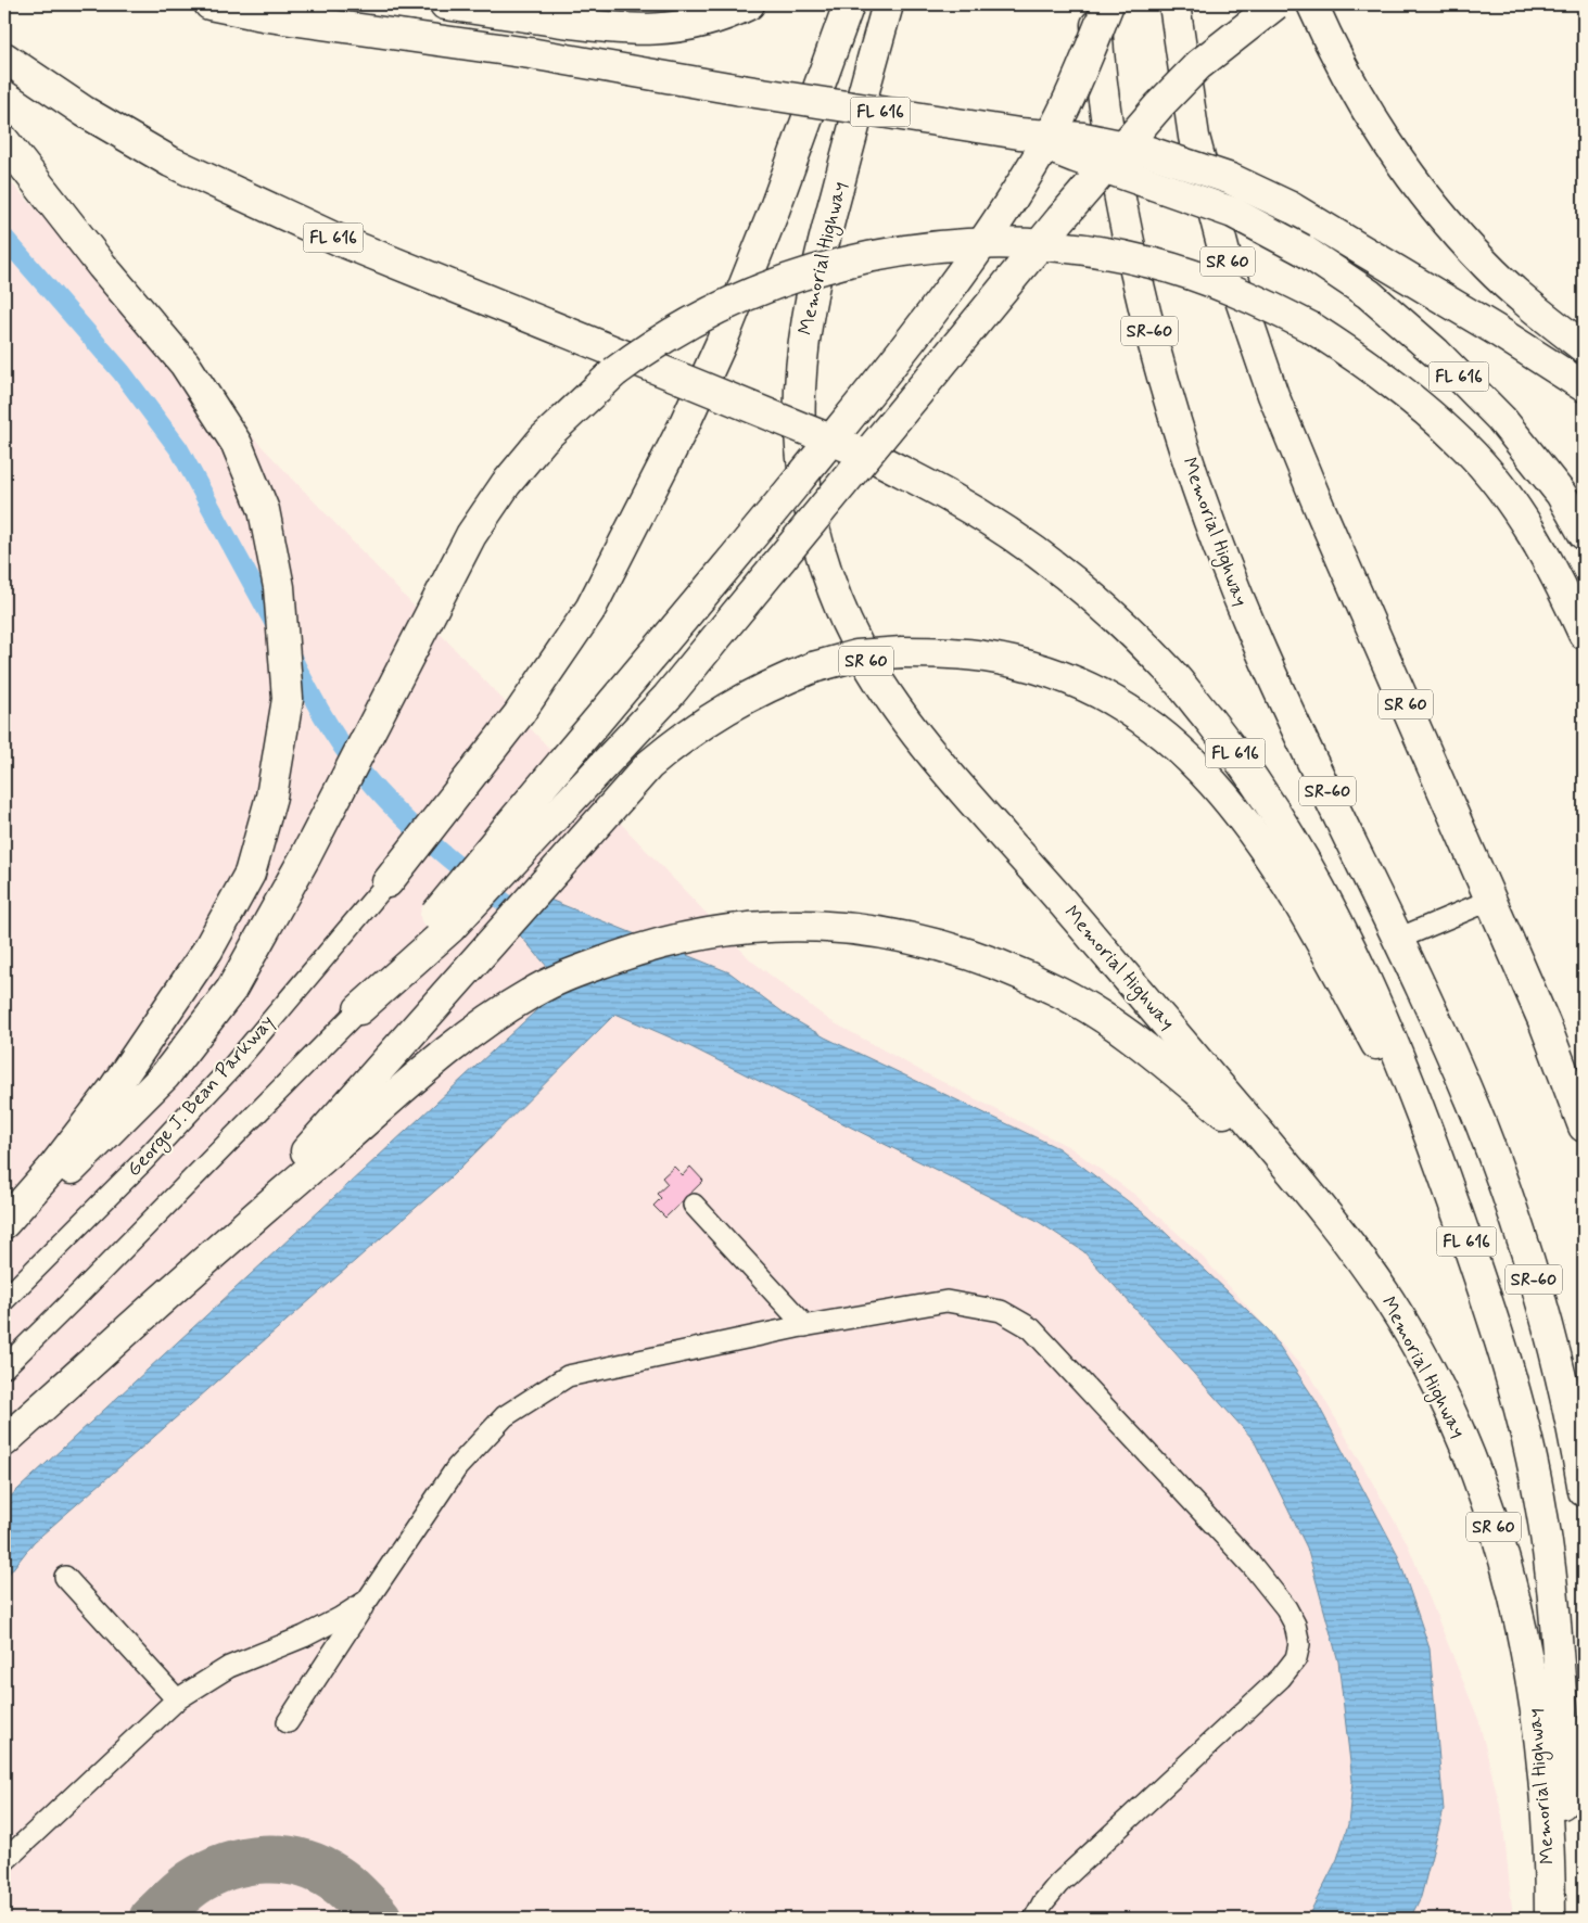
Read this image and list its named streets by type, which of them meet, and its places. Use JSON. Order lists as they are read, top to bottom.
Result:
{
  "streets": {
    "highway": [
      "FL 616",
      "Memorial Highway",
      "SR 60",
      "SR-60"
    ],
    "street": ["George J. Bean Parkway"]
  },
  "crossings": [
    ["FL 616", "Memorial Highway"]
  ]
}
